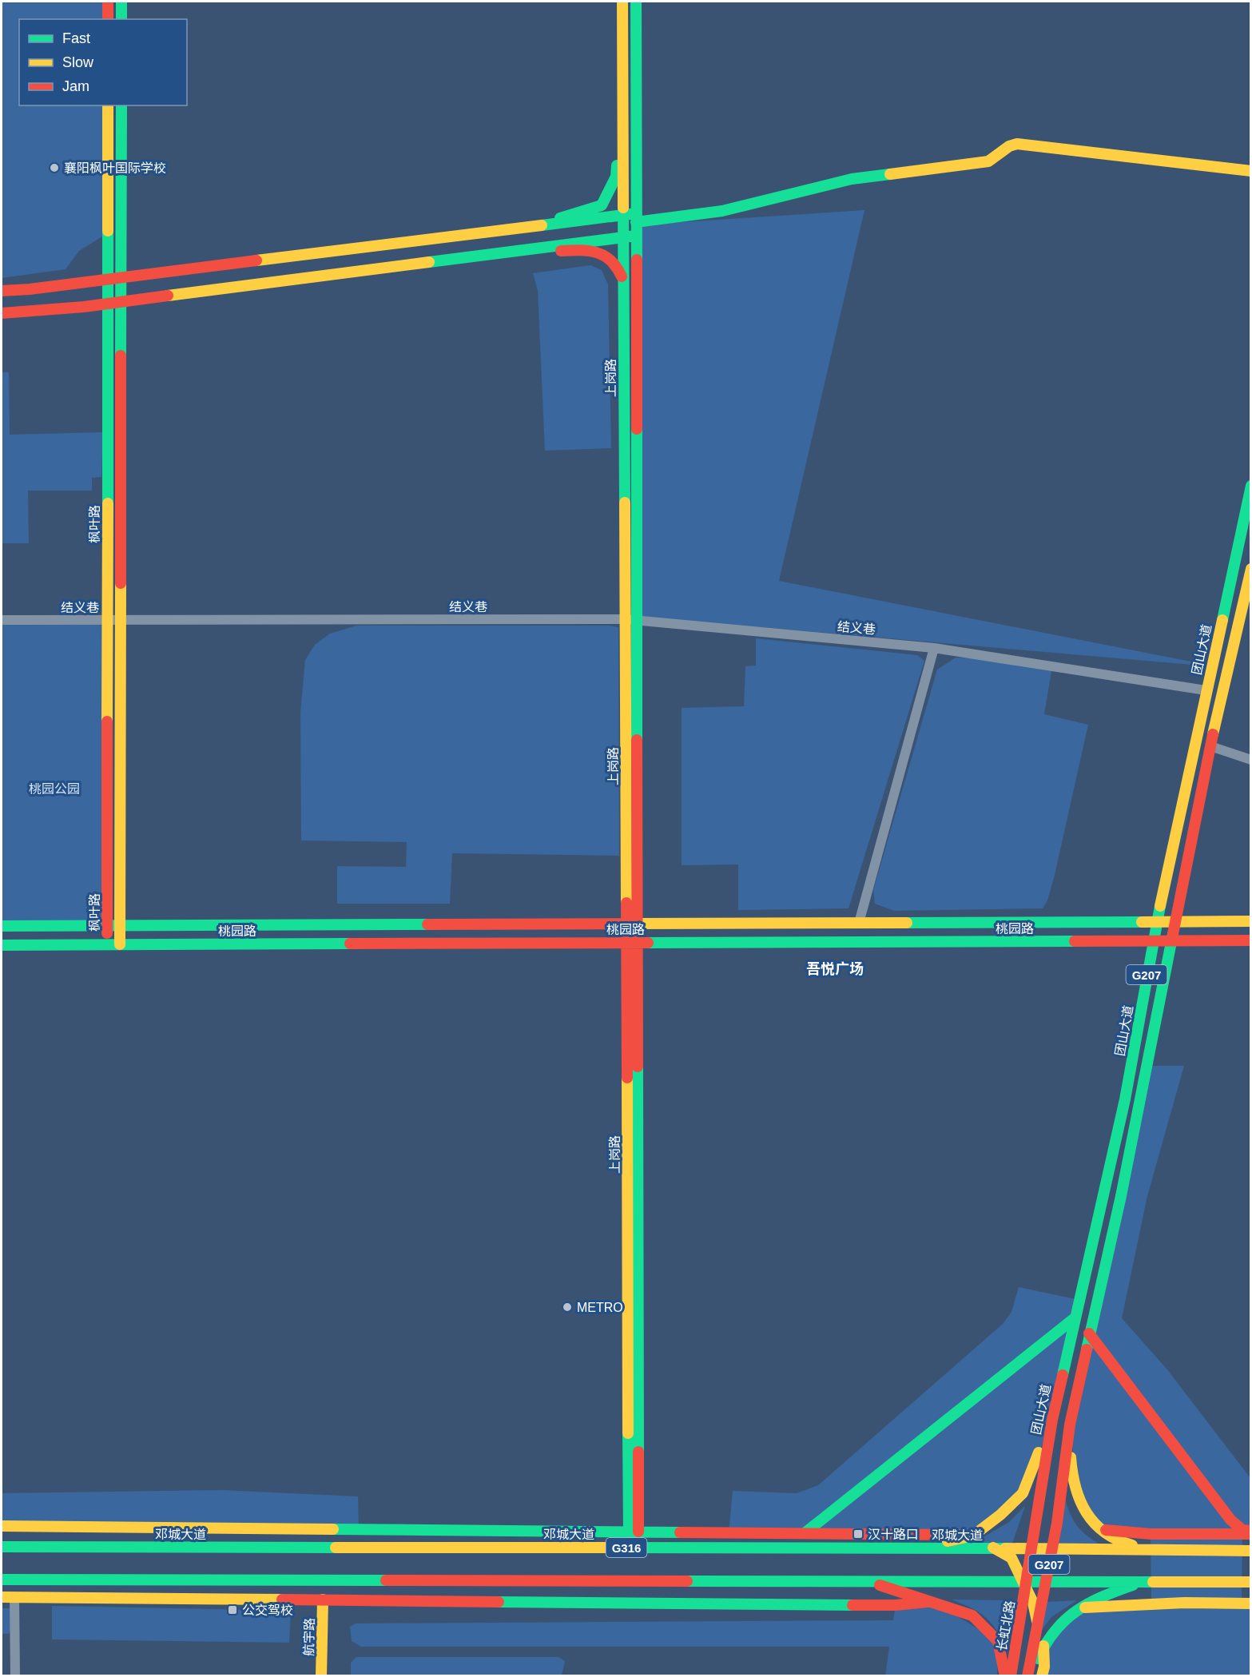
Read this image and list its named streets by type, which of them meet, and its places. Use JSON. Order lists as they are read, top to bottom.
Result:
{
  "streets": {
    "main road": [
      "上岗路",
      "枫叶路",
      "团山大道",
      "桃园路",
      "G207",
      "邓城大道",
      "G316",
      "长虹北路",
      "航宇路"
    ],
    "street": ["结义巷"]
  },
  "crossings": [
    ["上岗路", "结义巷"],
    ["上岗路", "桃园路"],
    ["枫叶路", "结义巷"],
    ["枫叶路", "桃园路"],
    ["结义巷", "团山大道"],
    ["团山大道", "桃园路"],
    ["团山大道", "邓城大道"],
    ["团山大道", "长虹北路"],
    ["桃园路", "G207"],
    ["G207", "邓城大道"]
  ],
  "districts": ["吾悦广场"],
  "parks": ["桃园公园"],
  "places": {
    "other": ["襄阳枫叶国际学校", "METRO"],
    "transit": ["汉十路口", "公交驾校"]
  },
  "legend": ["Fast", "Slow", "Jam"]
}
